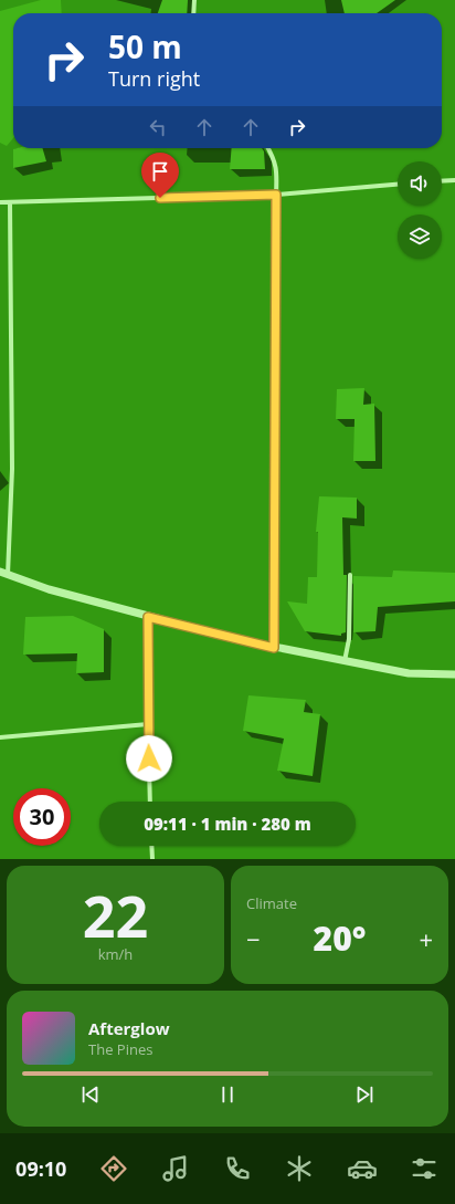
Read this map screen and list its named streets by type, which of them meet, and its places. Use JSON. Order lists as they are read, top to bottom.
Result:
{
  "page": {
    "turn": ["50 m", "Turn right"],
    "limit": "30",
    "trip": "09:11 · 1 min · 280 m",
    "tile": [
      ["22", "km/h"],
      "Climate"
    ],
    "heat": ["−", "20°", "+"],
    "song": ["Afterglow", "The Pines"],
    "tabs": "09:10"
  }
}
